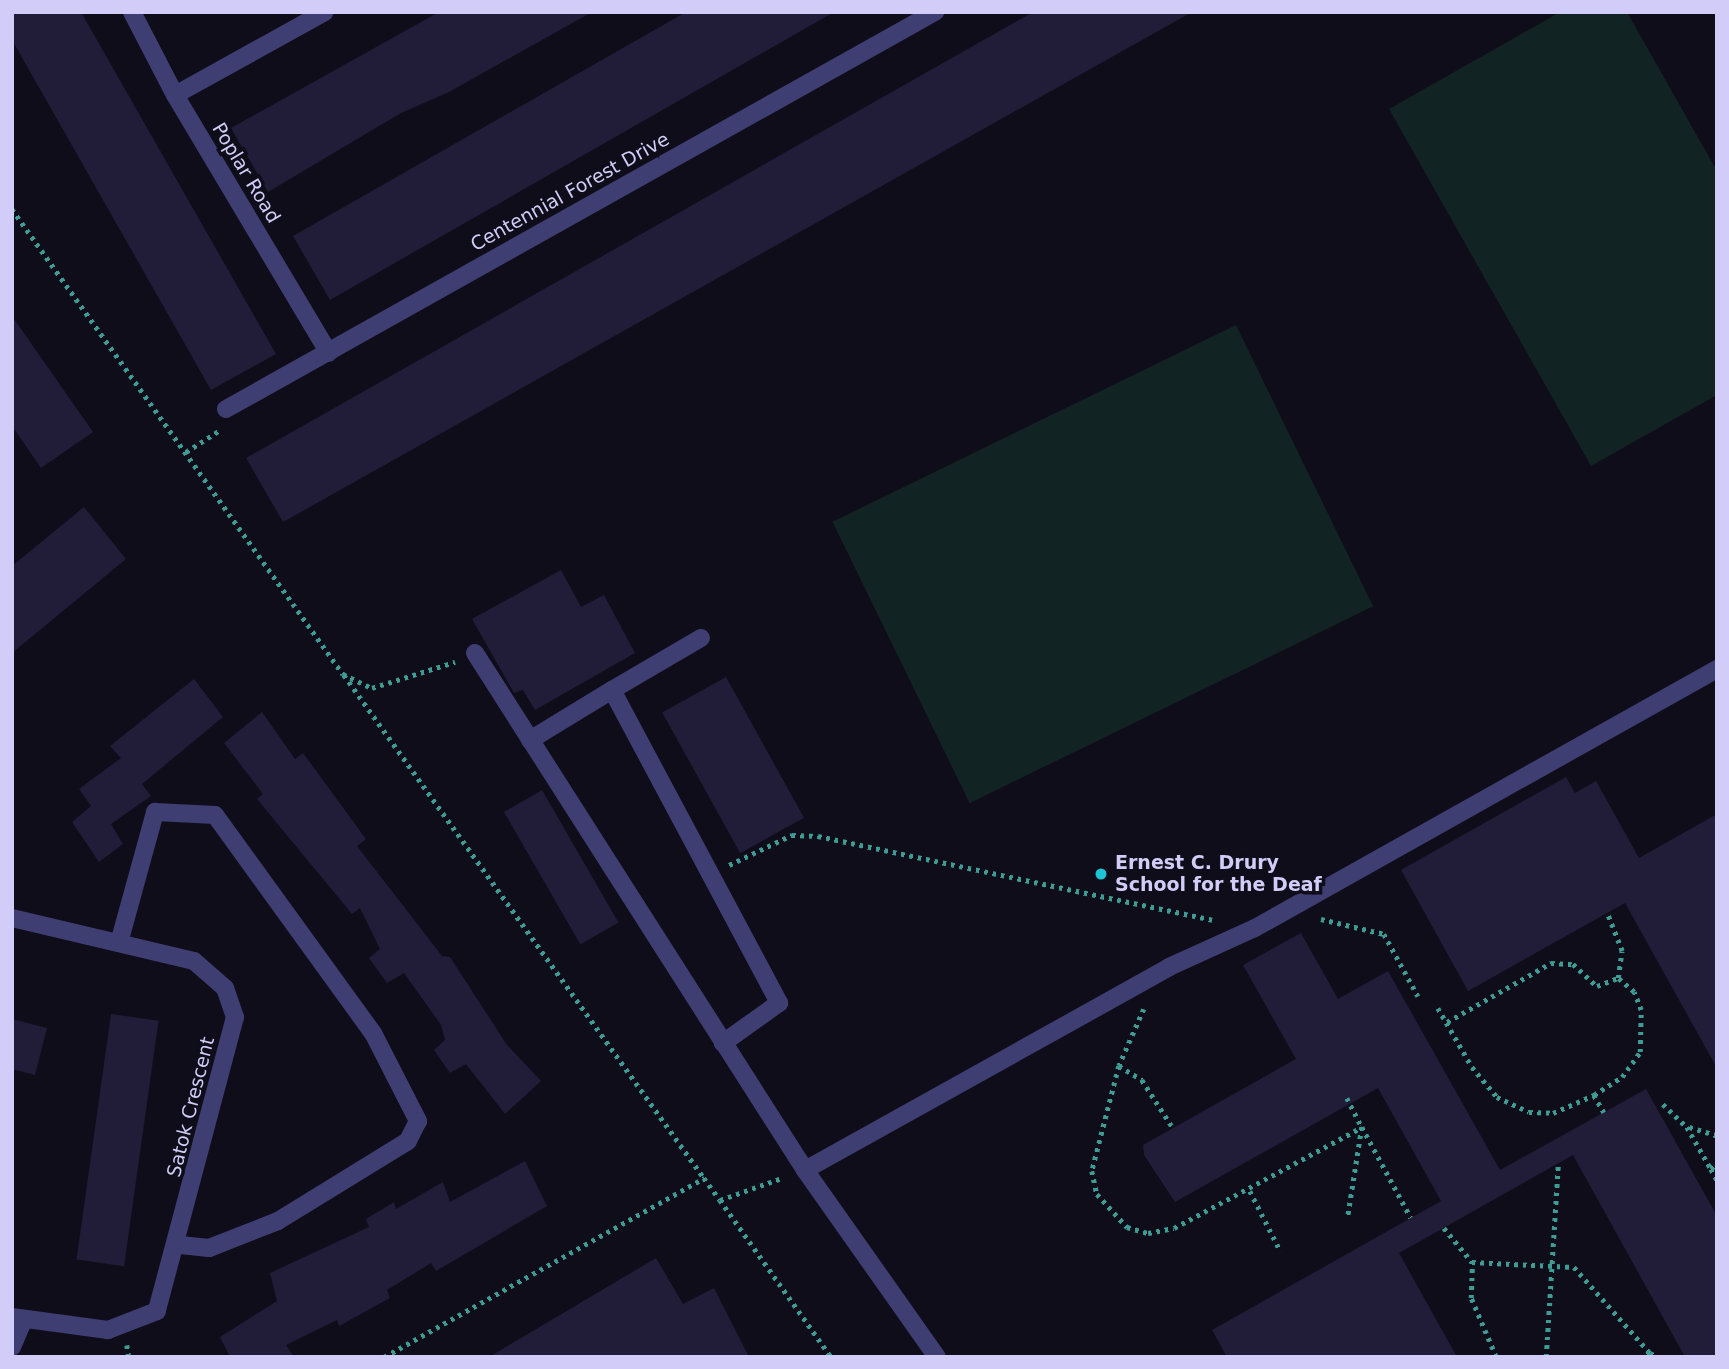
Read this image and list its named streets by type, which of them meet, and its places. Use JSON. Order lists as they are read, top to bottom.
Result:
{
  "streets": {
    "street": ["Poplar Road", "Centennial Forest Drive", "Satok Crescent"]
  },
  "crossings": [
    ["Poplar Road", "Centennial Forest Drive"]
  ],
  "places": ["Ernest C. Drury School for the Deaf"]
}
